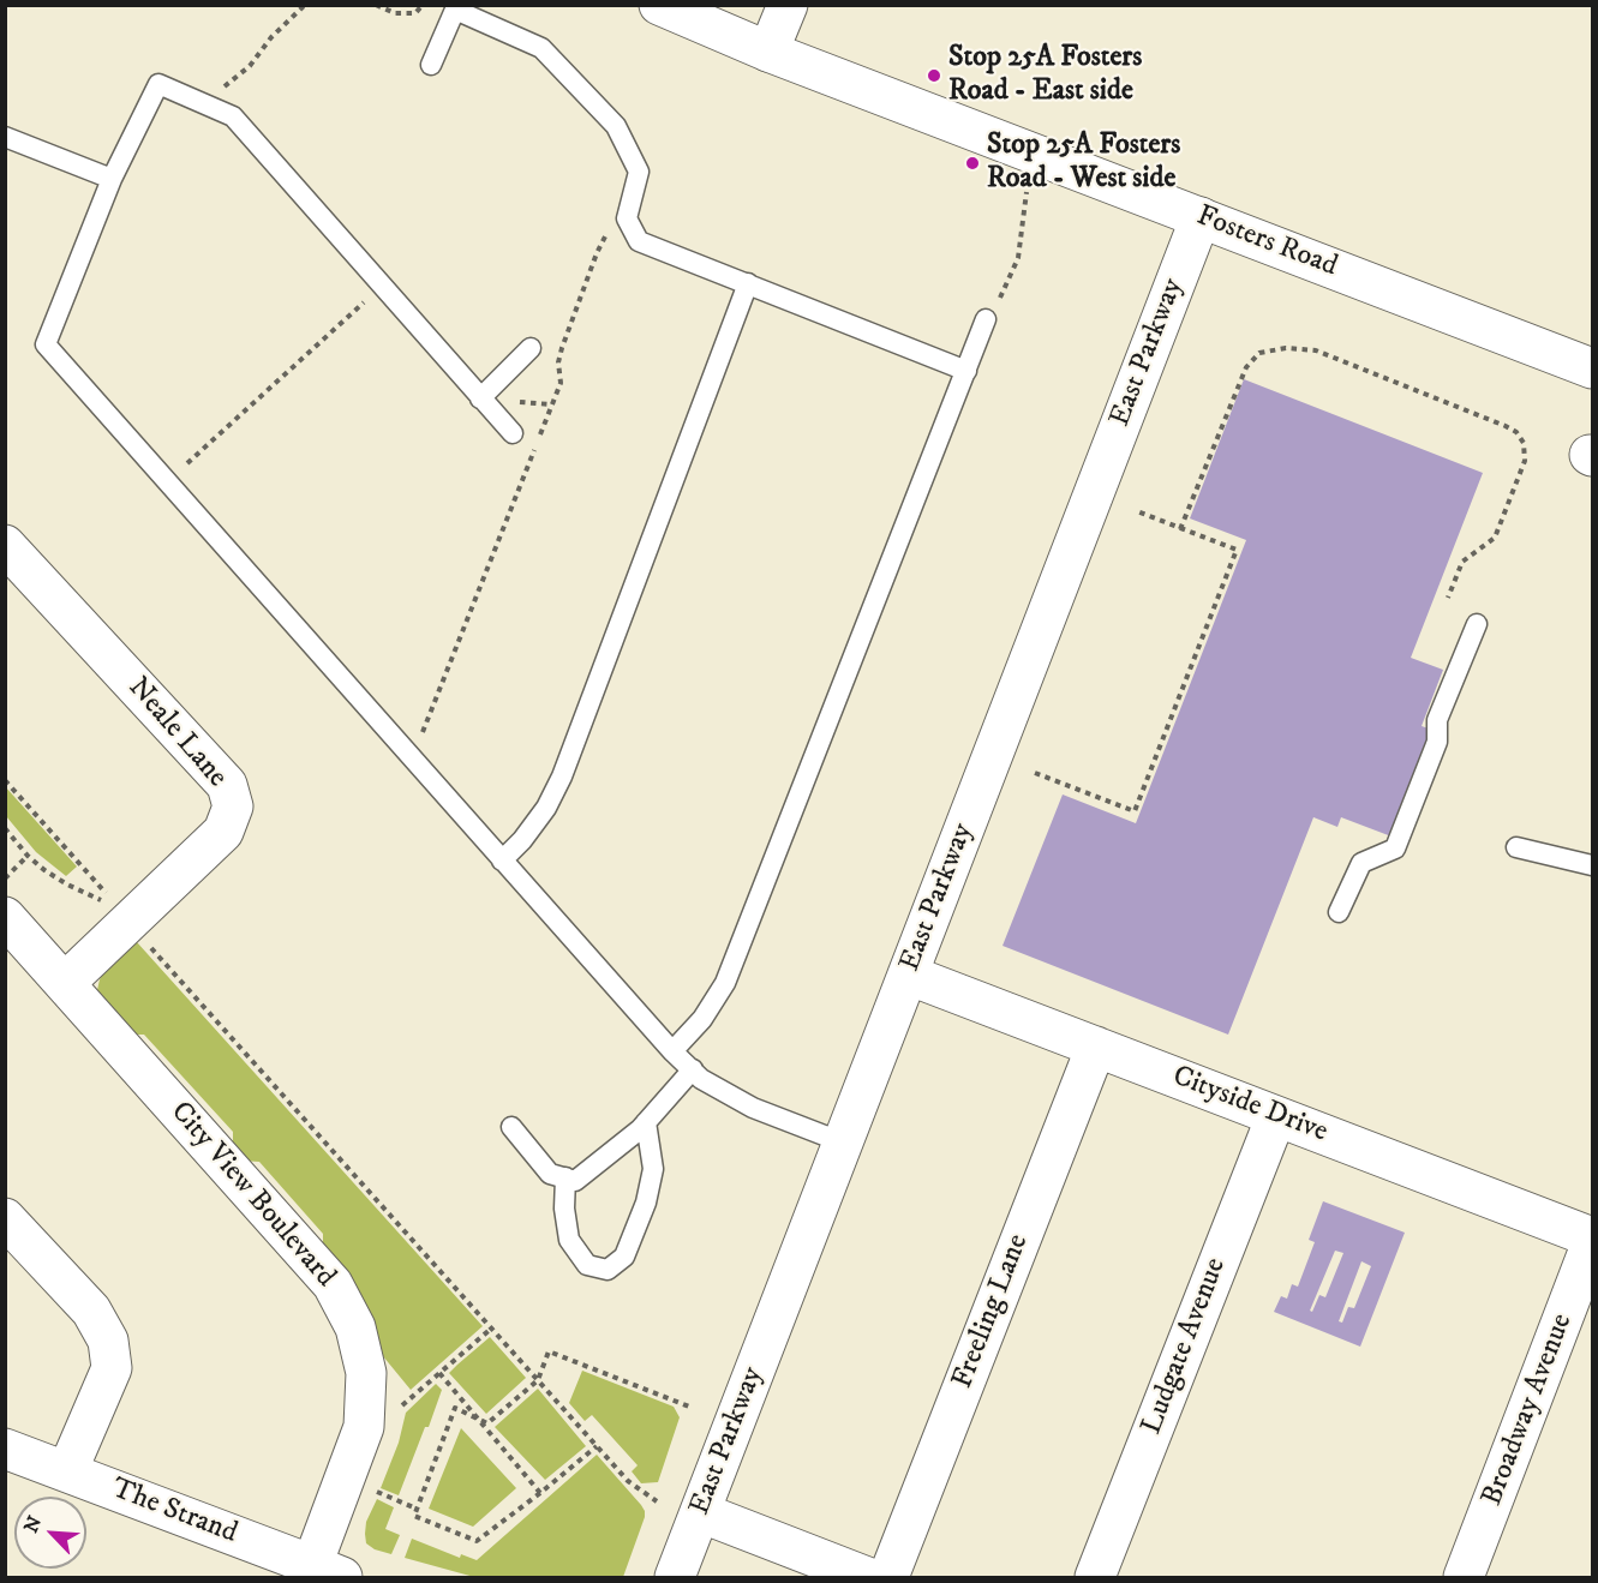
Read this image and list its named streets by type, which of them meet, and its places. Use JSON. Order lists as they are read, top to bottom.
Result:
{
  "streets": {
    "street": [
      "Fosters Road",
      "East Parkway",
      "Neale Lane",
      "Cityside Drive",
      "City View Boulevard",
      "Freeling Lane",
      "Ludgate Avenue",
      "Broadway Avenue",
      "The Strand"
    ]
  },
  "crossings": [
    ["Fosters Road", "East Parkway"],
    ["East Parkway", "Cityside Drive"],
    ["Neale Lane", "City View Boulevard"],
    ["Cityside Drive", "Freeling Lane"],
    ["Cityside Drive", "Ludgate Avenue"],
    ["Cityside Drive", "Broadway Avenue"],
    ["City View Boulevard", "The Strand"]
  ],
  "places": ["Stop 25A Fosters Road - East side", "Stop 25A Fosters Road - West side"],
  "north": "top left"
}
